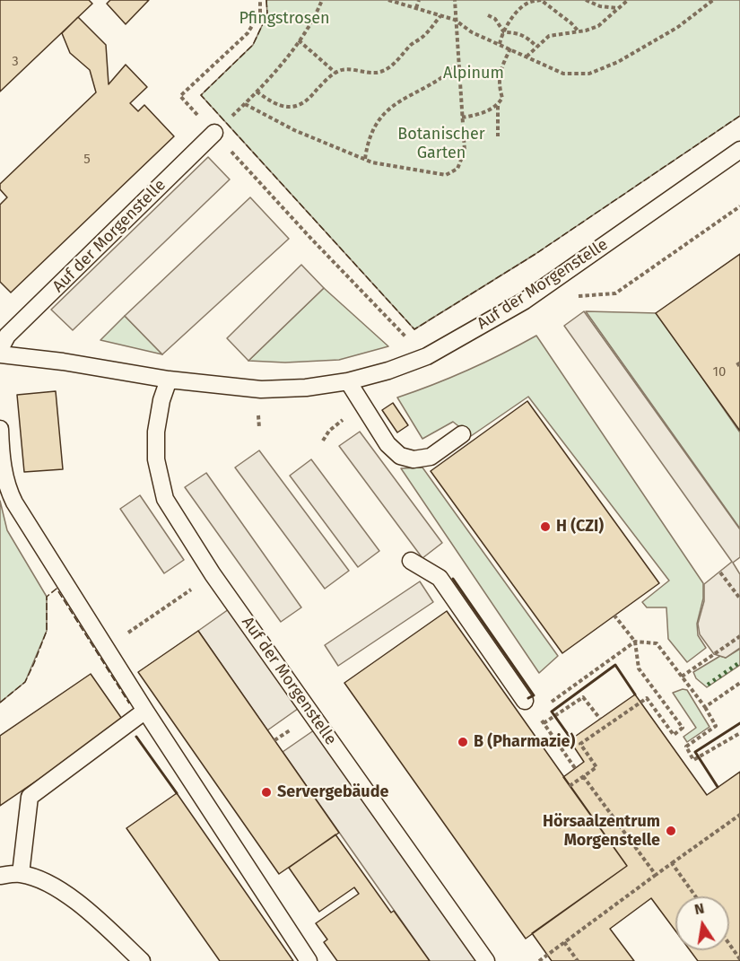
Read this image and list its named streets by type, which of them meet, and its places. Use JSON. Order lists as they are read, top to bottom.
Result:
{
  "streets": {
    "lane": ["Auf der Morgenstelle"]
  },
  "parks": ["Pfingstrosen", "Alpinum", "Botanischer Garten"],
  "places": [
    "H (CZI)",
    "B (Pharmazie)",
    "Servergebäude",
    "Hörsaalzentrum Morgenstelle"
  ],
  "house_numbers": ["3", "5", "10"],
  "north": "top"
}
